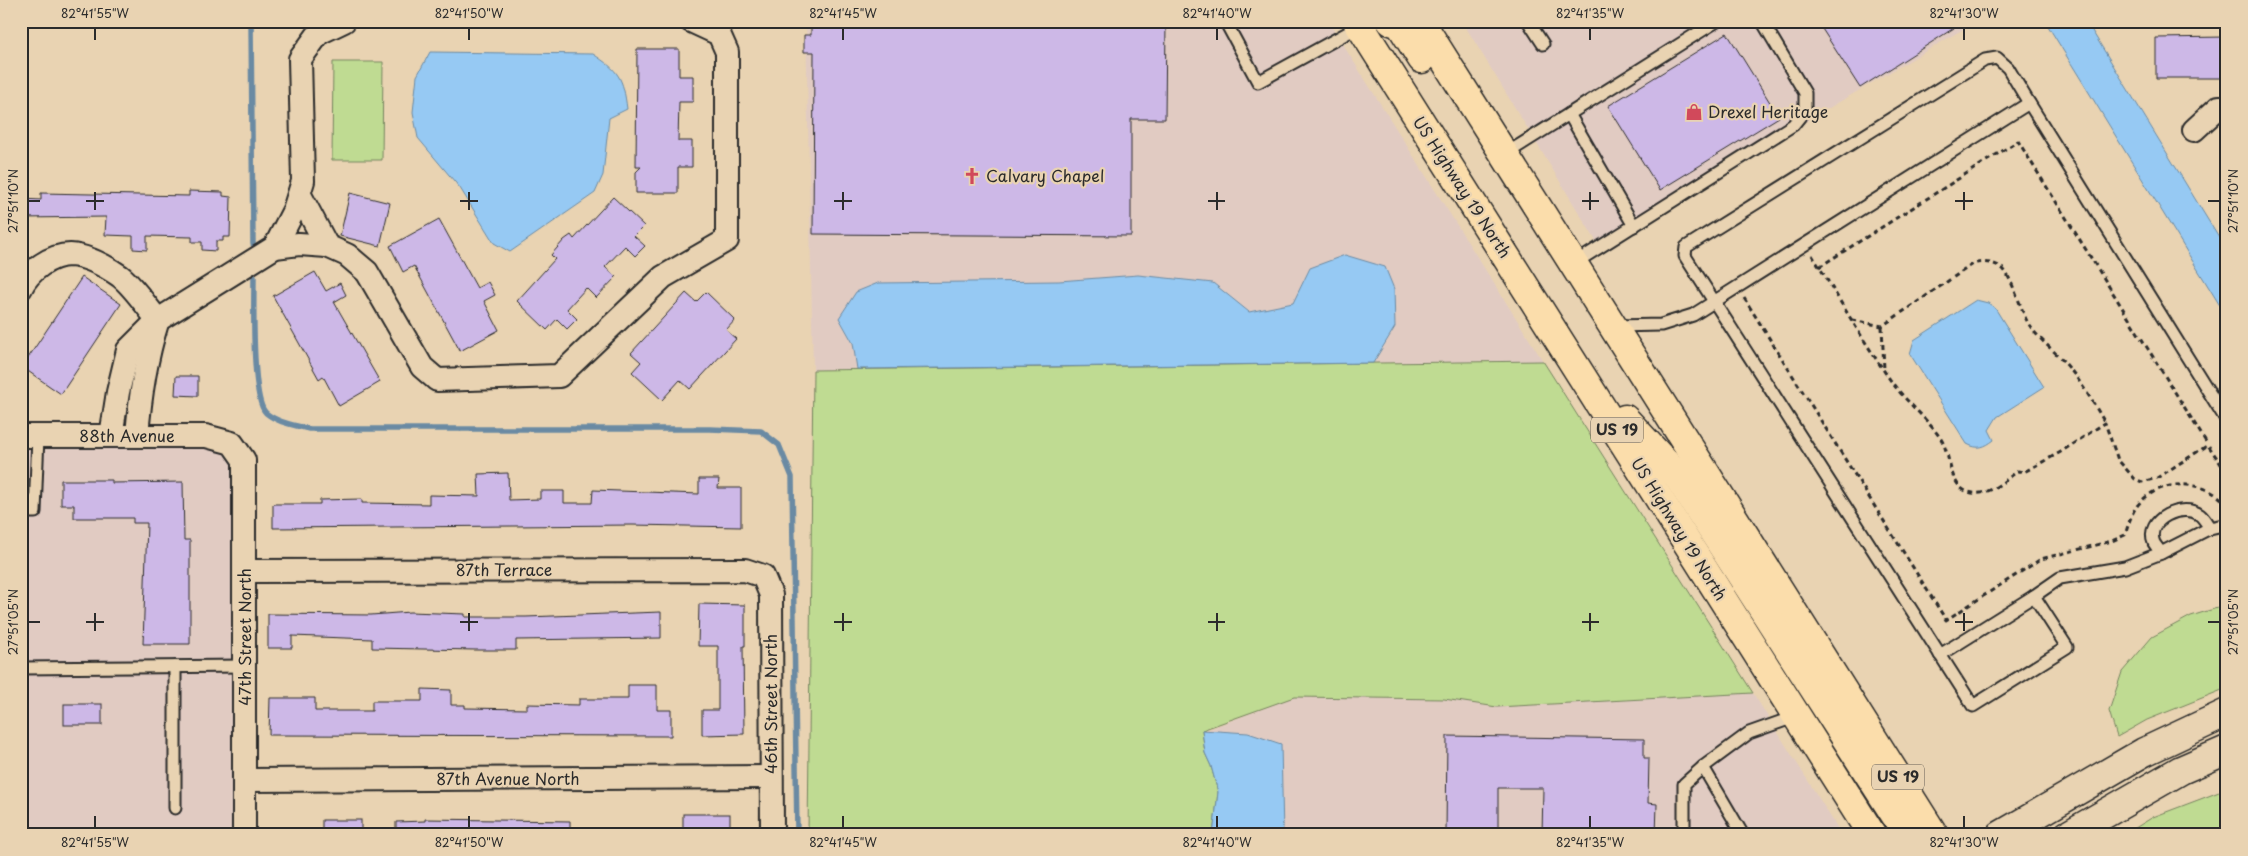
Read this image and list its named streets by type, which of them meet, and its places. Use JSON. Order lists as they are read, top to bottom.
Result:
{
  "streets": {
    "highway": ["US Highway 19 North", "US 19"],
    "street": [
      "88th Avenue",
      "87th Terrace",
      "47th Street North",
      "46th Street North",
      "87th Avenue North"
    ]
  },
  "crossings": [
    ["88th Avenue", "47th Street North"],
    ["87th Terrace", "47th Street North"],
    ["87th Terrace", "46th Street North"],
    ["47th Street North", "87th Avenue North"],
    ["46th Street North", "87th Avenue North"]
  ],
  "places": {
    "shop": ["Drexel Heritage"],
    "church": ["Calvary Chapel"]
  },
  "coordinates": [
    "82°41'55\"W",
    "82°41'50\"W",
    "82°41'45\"W",
    "82°41'40\"W",
    "82°41'35\"W",
    "82°41'30\"W",
    "27°51'10\"N",
    "27°51'05\"N"
  ]
}
